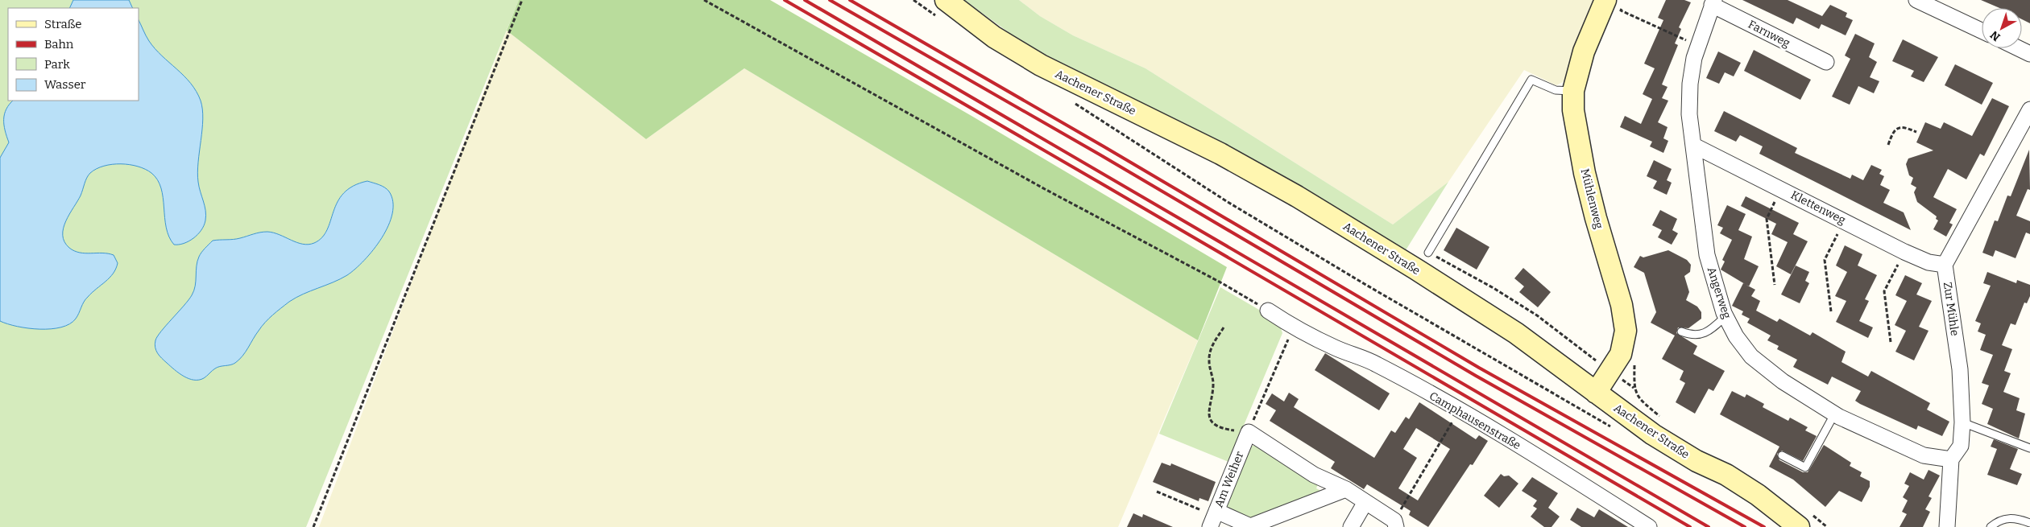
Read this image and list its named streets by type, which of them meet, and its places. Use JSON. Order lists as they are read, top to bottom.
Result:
{
  "streets": {
    "main road": ["Aachener Straße", "Mühlenweg"],
    "street": [
      "Farnweg",
      "Klettenweg",
      "Angerweg",
      "Zur Mühle",
      "Camphausenstraße",
      "Am Weiher"
    ]
  },
  "crossings": [
    ["Farnweg", "Angerweg"],
    ["Aachener Straße", "Mühlenweg"],
    ["Klettenweg", "Angerweg"],
    ["Klettenweg", "Zur Mühle"],
    ["Angerweg", "Zur Mühle"]
  ],
  "legend": [
    "Straße",
    "Bahn",
    "Park",
    "Wasser"
  ],
  "north": "bottom left"
}
